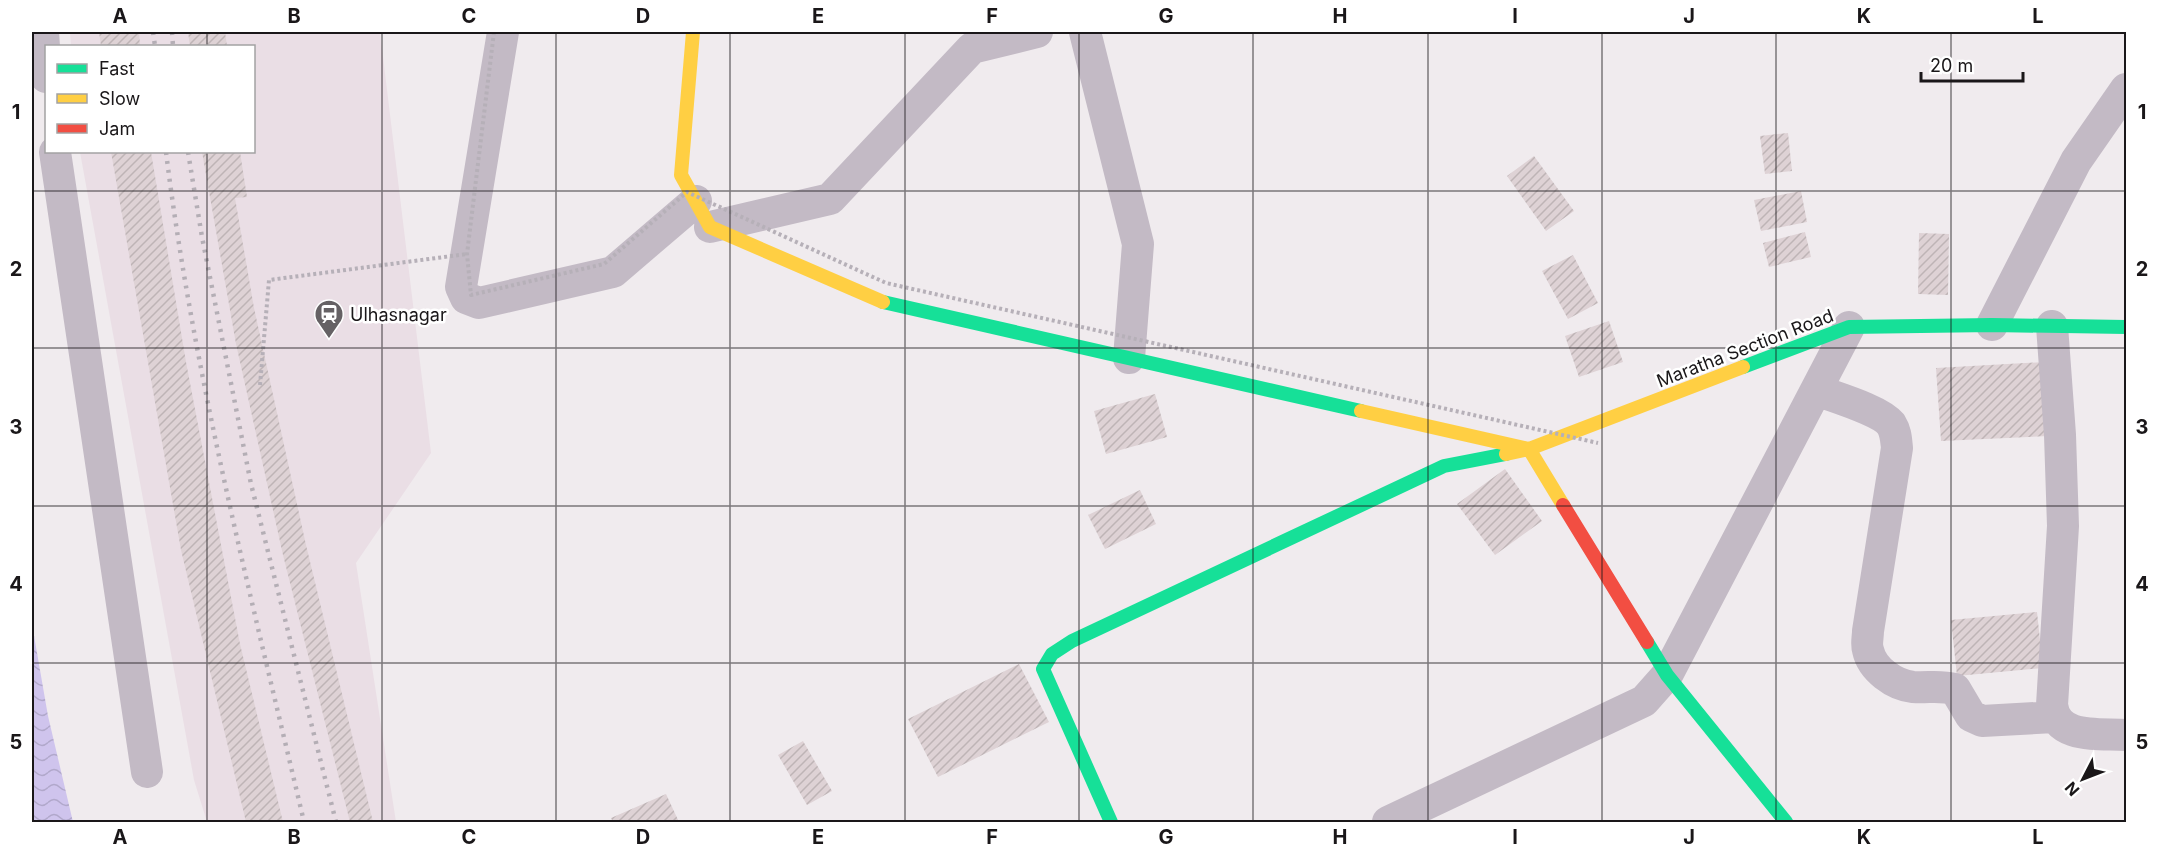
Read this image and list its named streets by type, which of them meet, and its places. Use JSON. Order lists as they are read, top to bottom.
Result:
{
  "streets": {
    "street": ["Maratha Section Road"]
  },
  "places": {
    "station": ["Ulhasnagar"]
  },
  "legend": ["Fast", "Slow", "Jam"],
  "scale_bar": "20 m",
  "north": "bottom left",
  "grid": {
    "columns": [
      "A",
      "B",
      "C",
      "D",
      "E",
      "F",
      "G",
      "H",
      "I",
      "J",
      "K",
      "L"
    ],
    "rows": [
      "1",
      "2",
      "3",
      "4",
      "5"
    ]
  }
}
